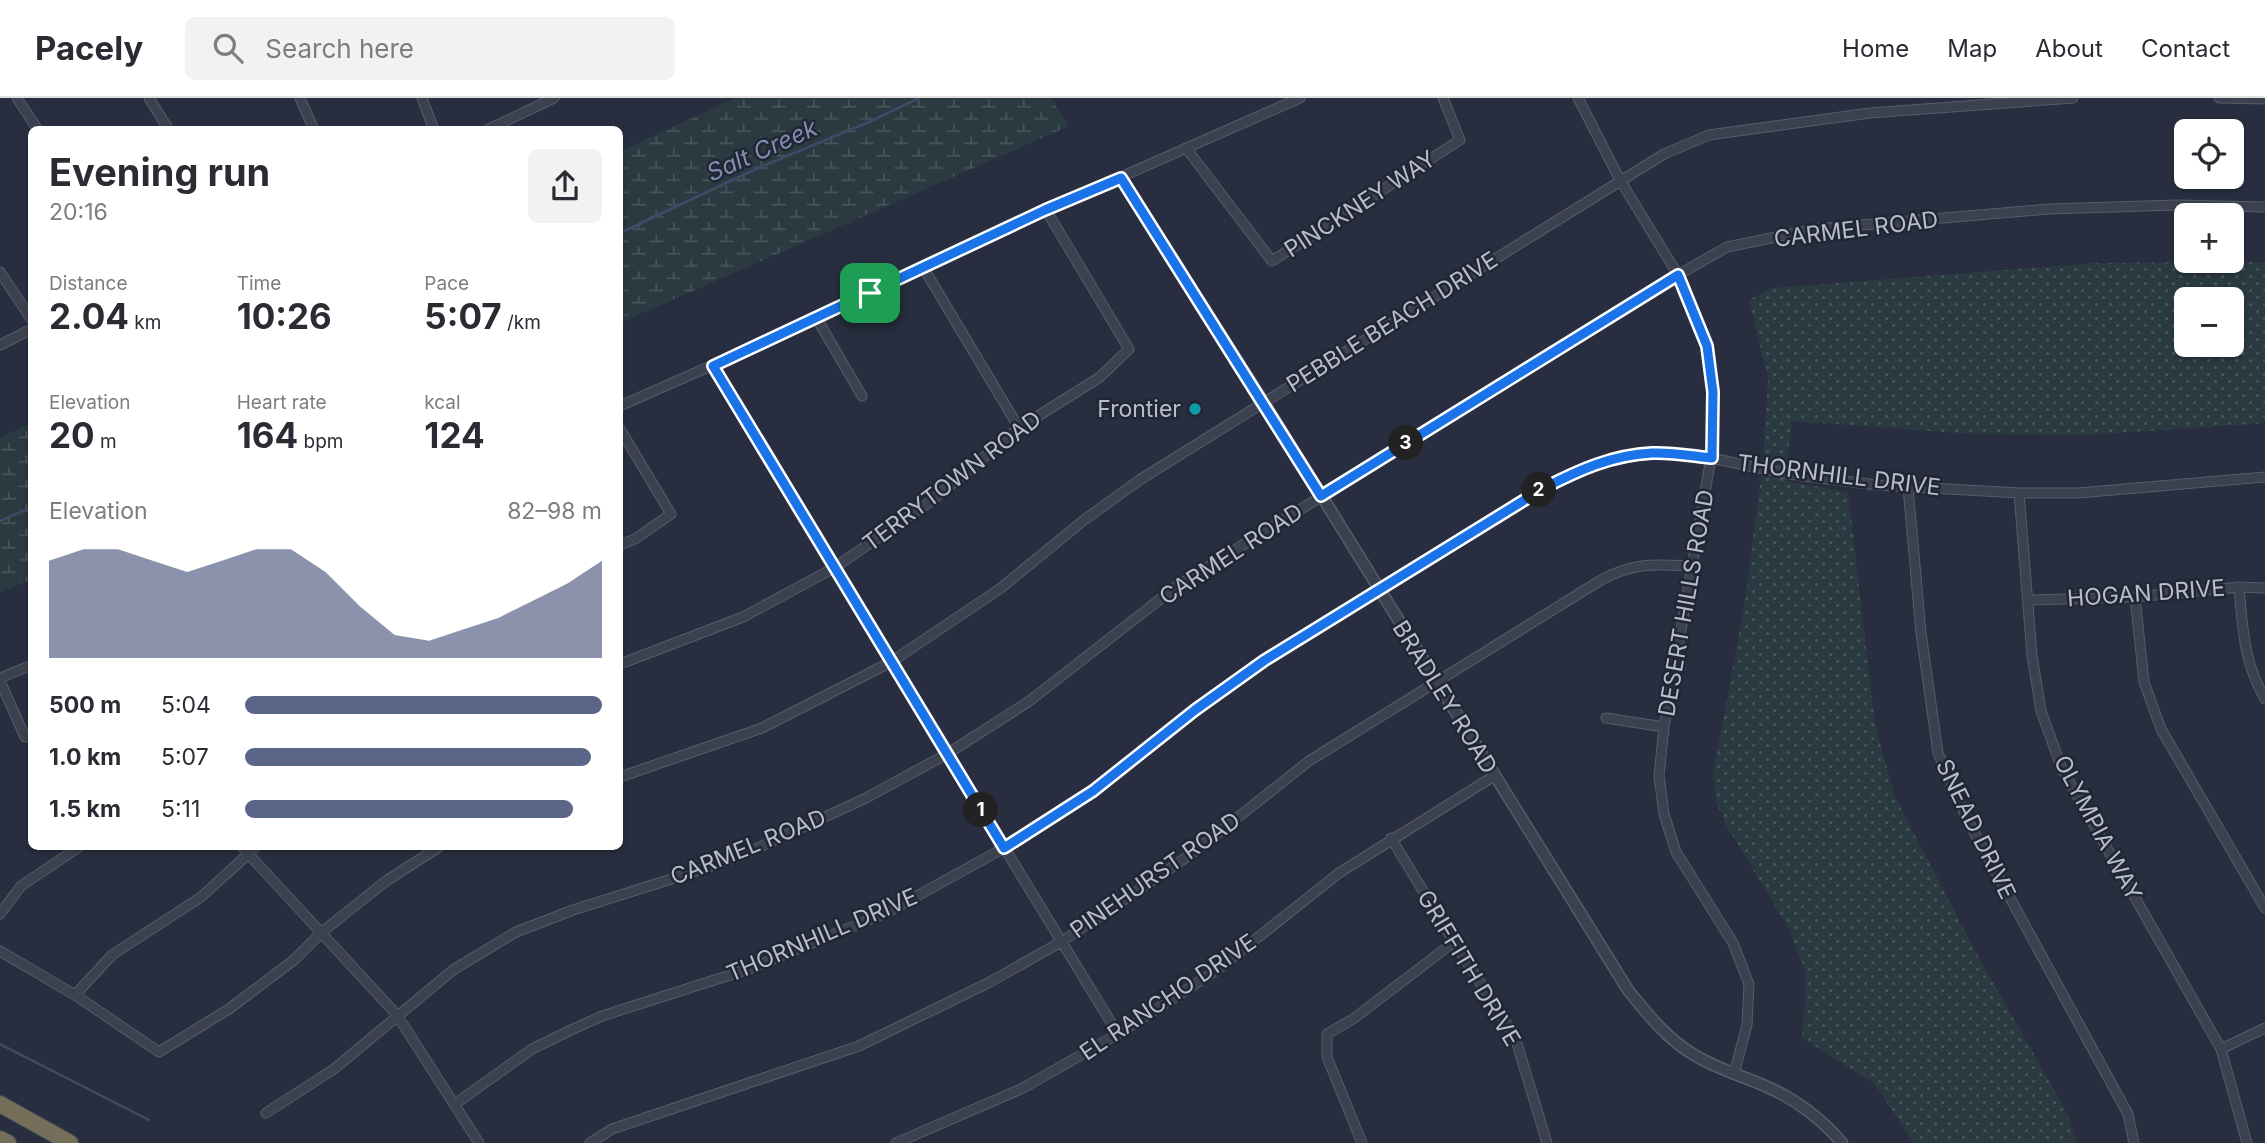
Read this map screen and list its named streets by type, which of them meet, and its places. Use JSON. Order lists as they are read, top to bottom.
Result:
{
  "streets": {
    "street": [
      "PINCKNEY WAY",
      "CARMEL ROAD",
      "PEBBLE BEACH DRIVE",
      "THORNHILL DRIVE",
      "TERRYTOWN ROAD",
      "HOGAN DRIVE",
      "DESERT HILLS ROAD",
      "BRADLEY ROAD",
      "OLYMPIA WAY",
      "SNEAD DRIVE",
      "PINEHURST ROAD",
      "GRIFFITH DRIVE",
      "EL RANCHO DRIVE"
    ]
  },
  "crossings": [
    ["CARMEL ROAD", "DESERT HILLS ROAD"],
    ["CARMEL ROAD", "BRADLEY ROAD"],
    ["PEBBLE BEACH DRIVE", "DESERT HILLS ROAD"],
    ["PEBBLE BEACH DRIVE", "BRADLEY ROAD"],
    ["THORNHILL DRIVE", "DESERT HILLS ROAD"],
    ["THORNHILL DRIVE", "BRADLEY ROAD"],
    ["THORNHILL DRIVE", "OLYMPIA WAY"],
    ["THORNHILL DRIVE", "SNEAD DRIVE"],
    ["HOGAN DRIVE", "OLYMPIA WAY"],
    ["DESERT HILLS ROAD", "BRADLEY ROAD"],
    ["DESERT HILLS ROAD", "PINEHURST ROAD"],
    ["BRADLEY ROAD", "PINEHURST ROAD"],
    ["BRADLEY ROAD", "EL RANCHO DRIVE"],
    ["GRIFFITH DRIVE", "EL RANCHO DRIVE"]
  ],
  "water": ["Salt Creek"],
  "places": ["Frontier"],
  "page": {
    "header": "Pacely",
    "search": "Search here",
    "nav": [
      "Home",
      "Map",
      "About",
      "Contact"
    ],
    "map_buttons": ["+", "−"],
    "heading": ["Evening run", "20:16"],
    "stats": [
      ["Distance", "2.04 km"],
      ["Time", "10:26"],
      ["Pace", "5:07 /km"],
      ["Elevation", "20 m"],
      ["Heart rate", "164 bpm"],
      ["kcal", "124"]
    ],
    "pins": ["3", "2", "1"],
    "chart": ["Elevation", "82–98 m"],
    "list": [
      {
        "name": "500 m",
        "note": "5:04"
      },
      {
        "name": "1.0 km",
        "note": "5:07"
      },
      {
        "name": "1.5 km",
        "note": "5:11"
      }
    ]
  }
}
